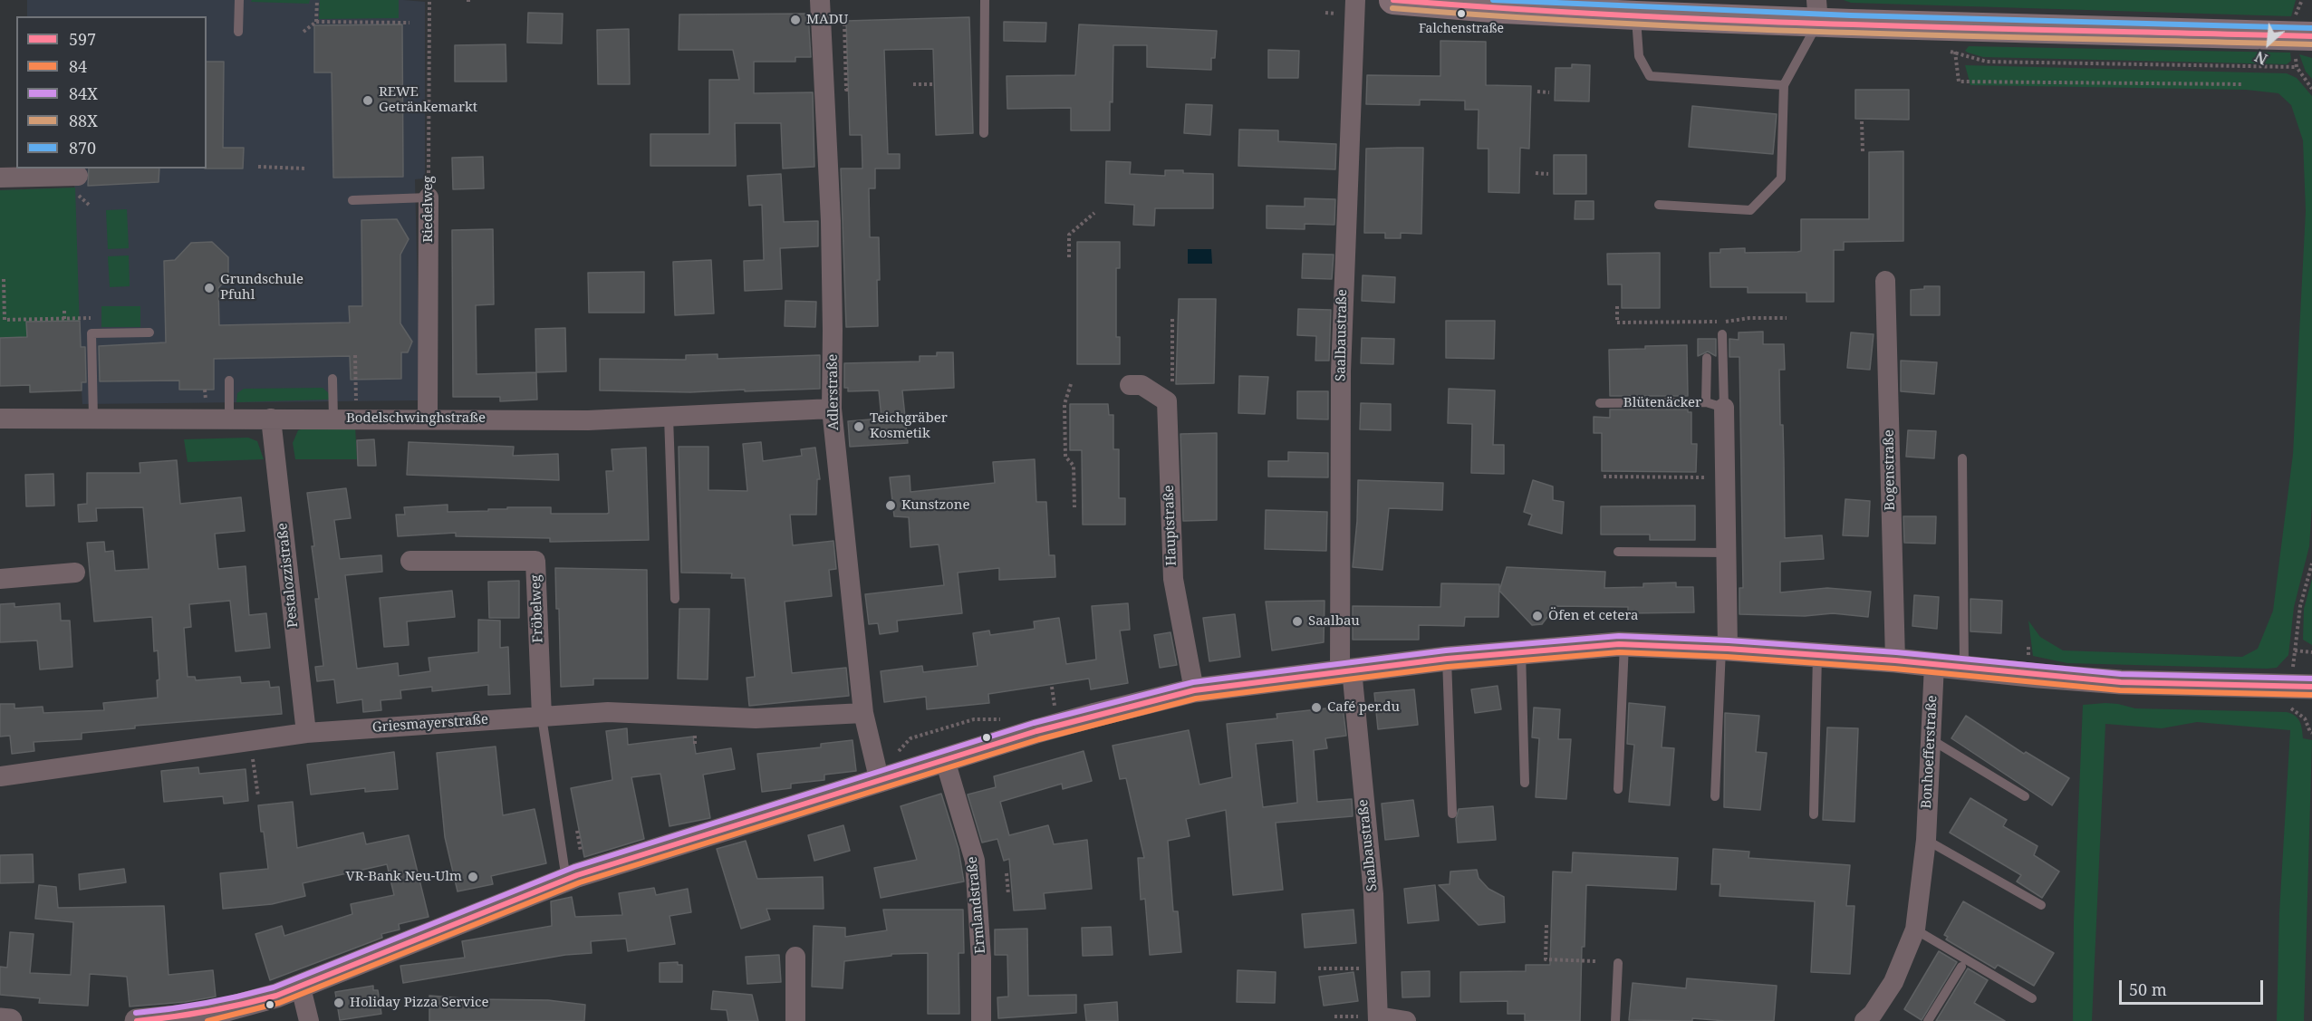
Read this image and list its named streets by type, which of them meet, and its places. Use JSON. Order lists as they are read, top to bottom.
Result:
{
  "streets": {
    "street": [
      "Riedelweg",
      "Saalbaustraße",
      "Adlerstraße",
      "Bodelschwinghstraße",
      "Bogenstraße",
      "Hauptstraße",
      "Pestalozzistraße",
      "Fröbelweg",
      "Griesmayerstraße",
      "Bonhoefferstraße",
      "Ermlandstraße"
    ],
    "lane": ["Blütenäcker"]
  },
  "crossings": [
    ["Riedelweg", "Bodelschwinghstraße"],
    ["Adlerstraße", "Bodelschwinghstraße"],
    ["Adlerstraße", "Griesmayerstraße"],
    ["Bodelschwinghstraße", "Pestalozzistraße"],
    ["Pestalozzistraße", "Griesmayerstraße"],
    ["Fröbelweg", "Griesmayerstraße"]
  ],
  "places": [
    "Falchenstraße",
    "MADU",
    "REWE Getränkemarkt",
    "Grundschule Pfuhl",
    "Teichgräber Kosmetik",
    "Kunstzone",
    "Öfen et cetera",
    "Saalbau",
    "Café per.du",
    "VR-Bank Neu-Ulm",
    "Holiday Pizza Service"
  ],
  "lines": [
    "transit line 597",
    "transit line 870",
    "transit line 88X",
    "transit line 84X",
    "transit line 84"
  ],
  "legend": [
    "597",
    "84",
    "84X",
    "88X",
    "870"
  ],
  "scale_bar": "50 m",
  "north": "bottom left"
}
